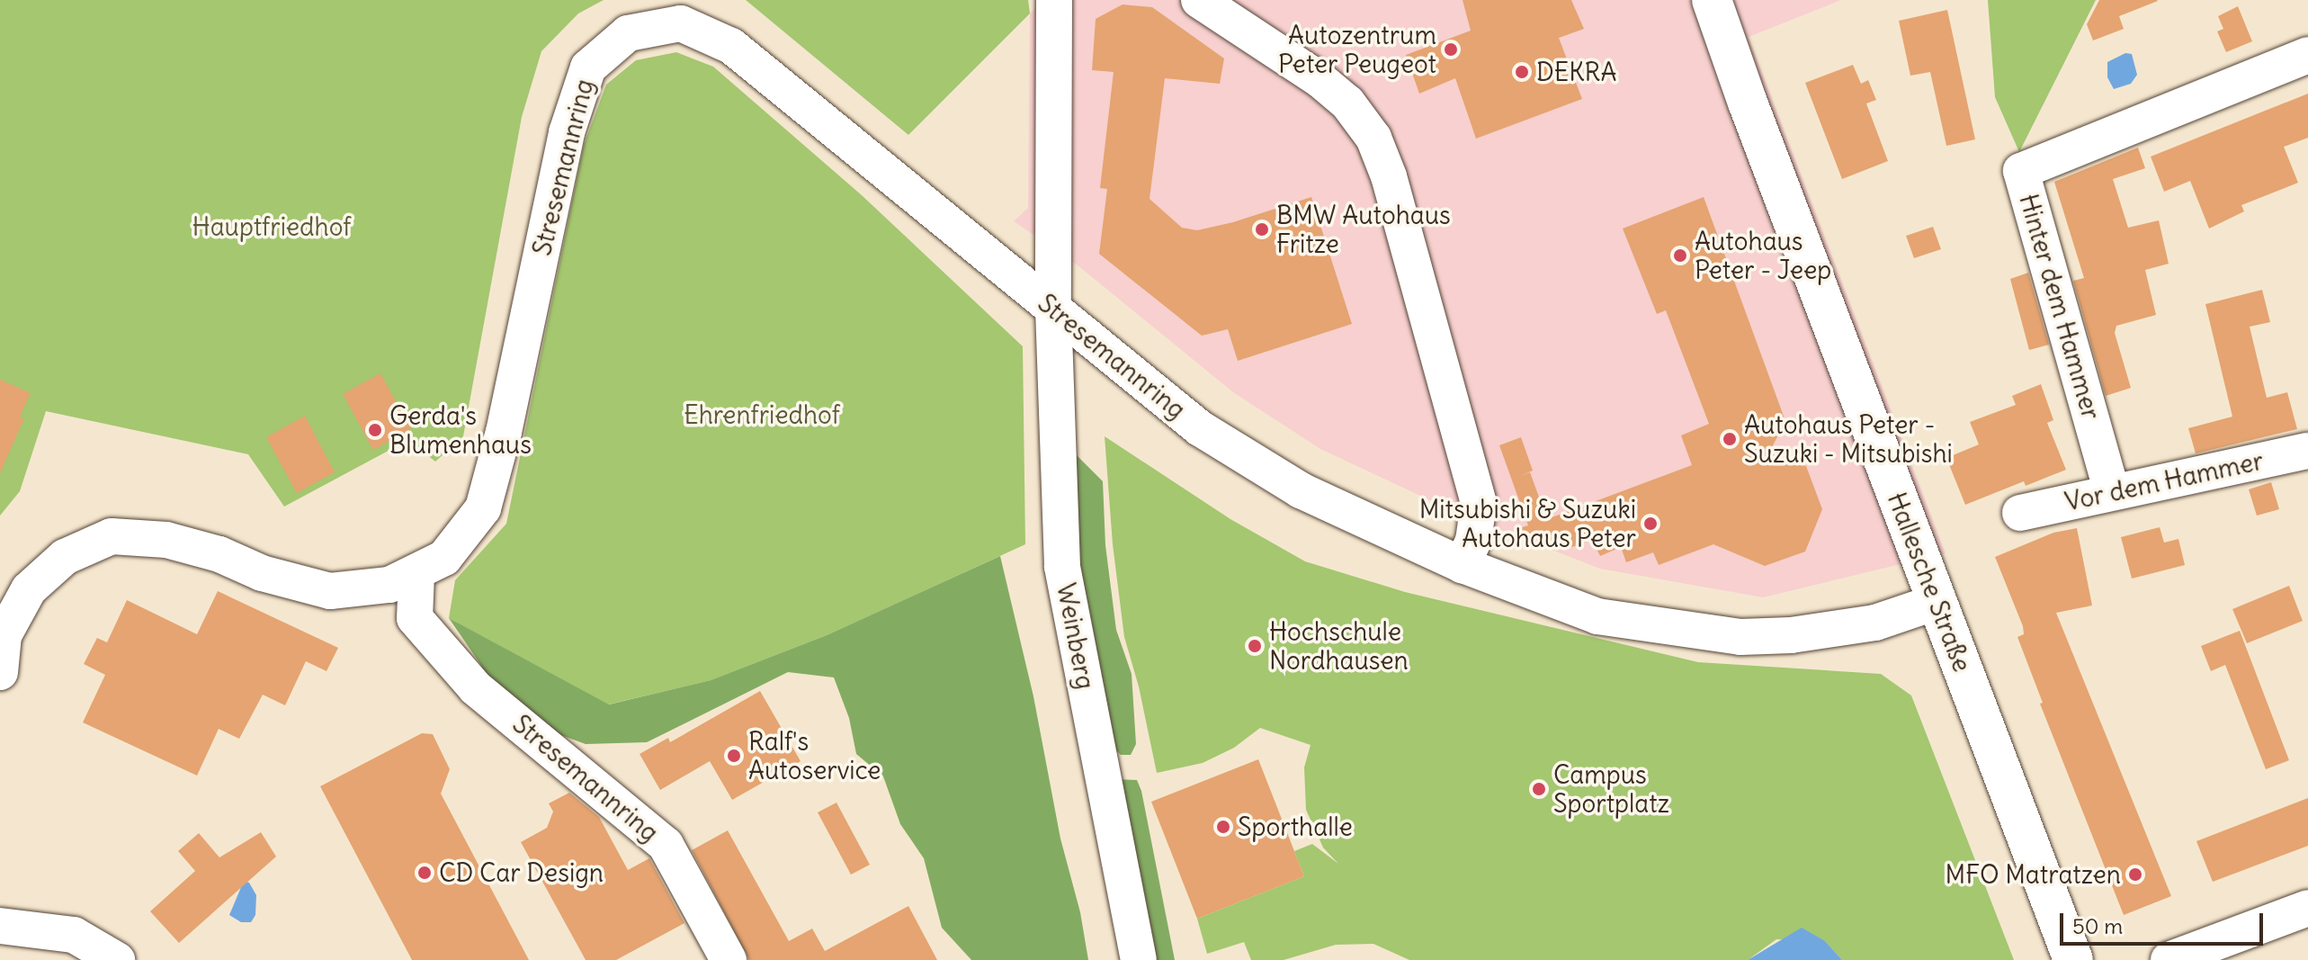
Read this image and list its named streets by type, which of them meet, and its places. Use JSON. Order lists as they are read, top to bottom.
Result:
{
  "streets": {
    "main road": ["Hallesche Straße"],
    "street": [
      "Stresemannring",
      "Hinter dem Hammer",
      "Vor dem Hammer",
      "Weinberg"
    ]
  },
  "crossings": [
    ["Stresemannring", "Hallesche Straße"],
    ["Stresemannring", "Weinberg"],
    ["Hinter dem Hammer", "Vor dem Hammer"]
  ],
  "parks": ["Hauptfriedhof", "Ehrenfriedhof"],
  "places": [
    "Autozentrum Peter Peugeot",
    "DEKRA",
    "BMW Autohaus Fritze",
    "Autohaus Peter - Jeep",
    "Gerda's Blumenhaus",
    "Autohaus Peter - Suzuki - Mitsubishi",
    "Mitsubishi & Suzuki Autohaus Peter",
    "Hochschule Nordhausen",
    "Ralf's Autoservice",
    "Campus Sportplatz",
    "Sporthalle",
    "CD Car Design",
    "MFO Matratzen"
  ],
  "scale_bar": "50 m"
}
